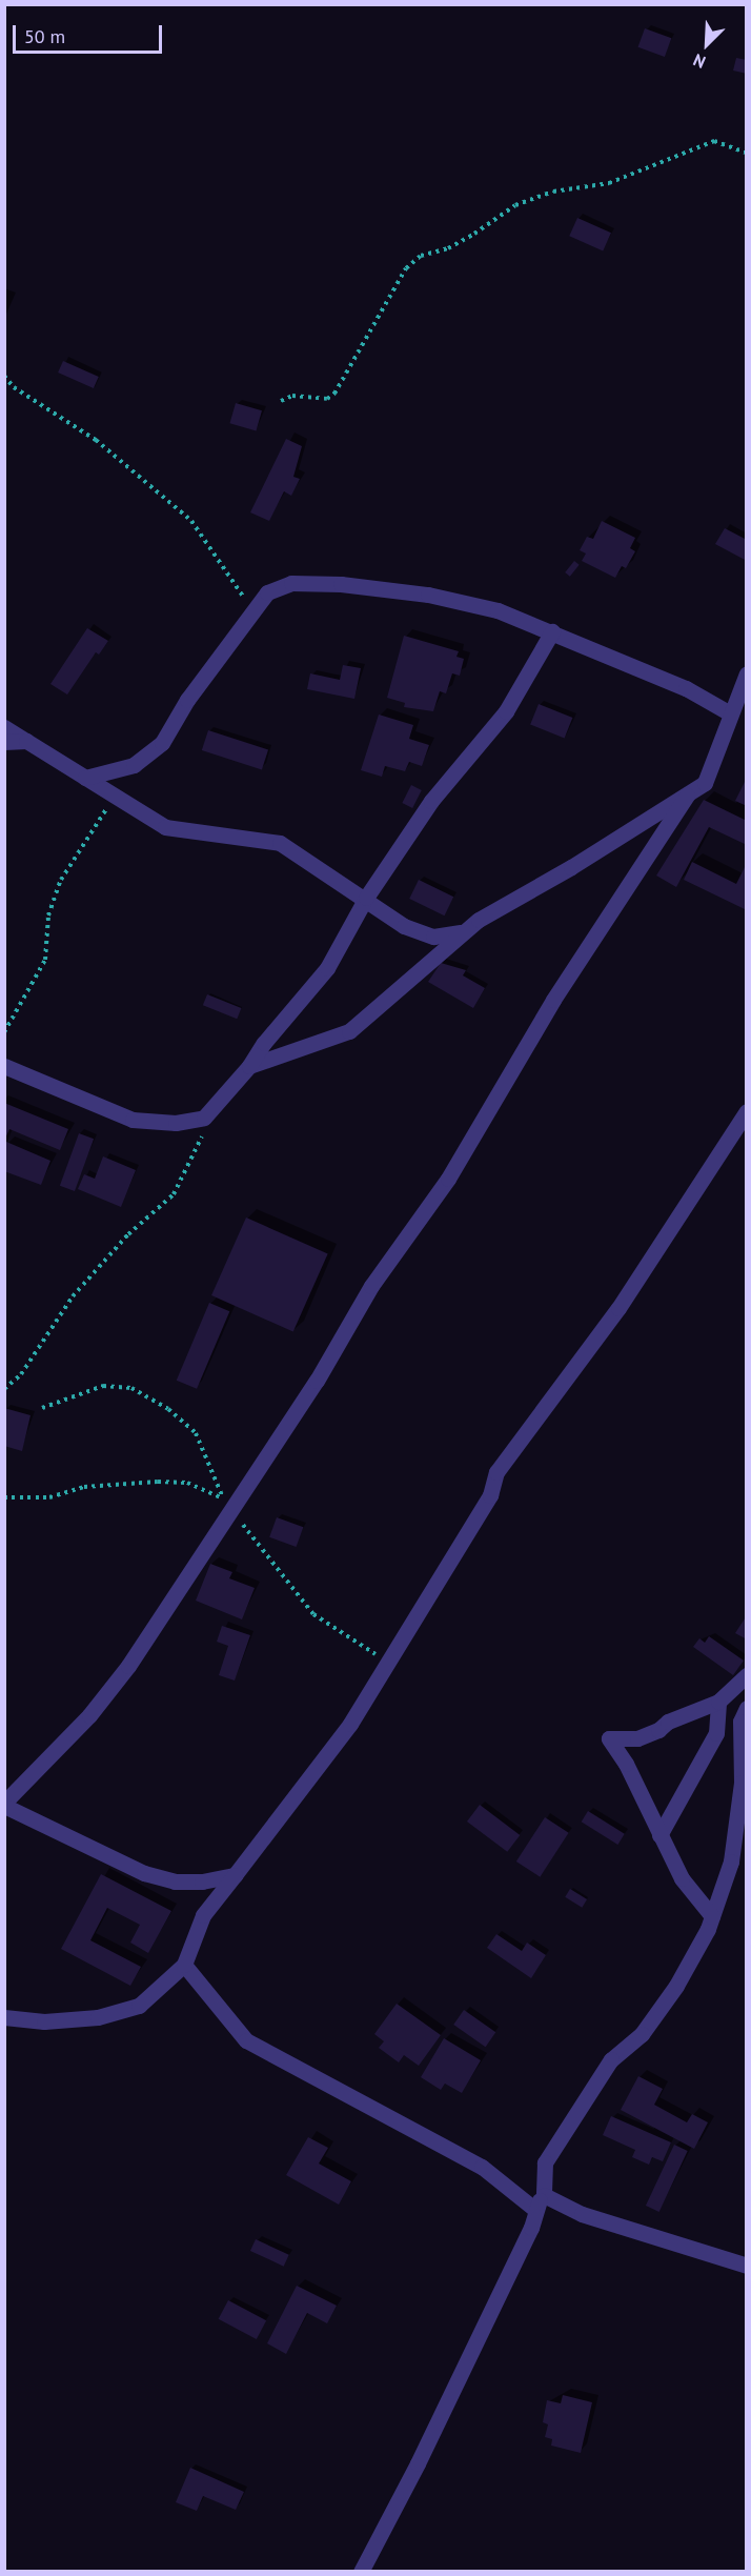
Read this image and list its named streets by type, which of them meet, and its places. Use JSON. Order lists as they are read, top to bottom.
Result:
{
  "scale_bar": "50 m",
  "north": "bottom left"
}
